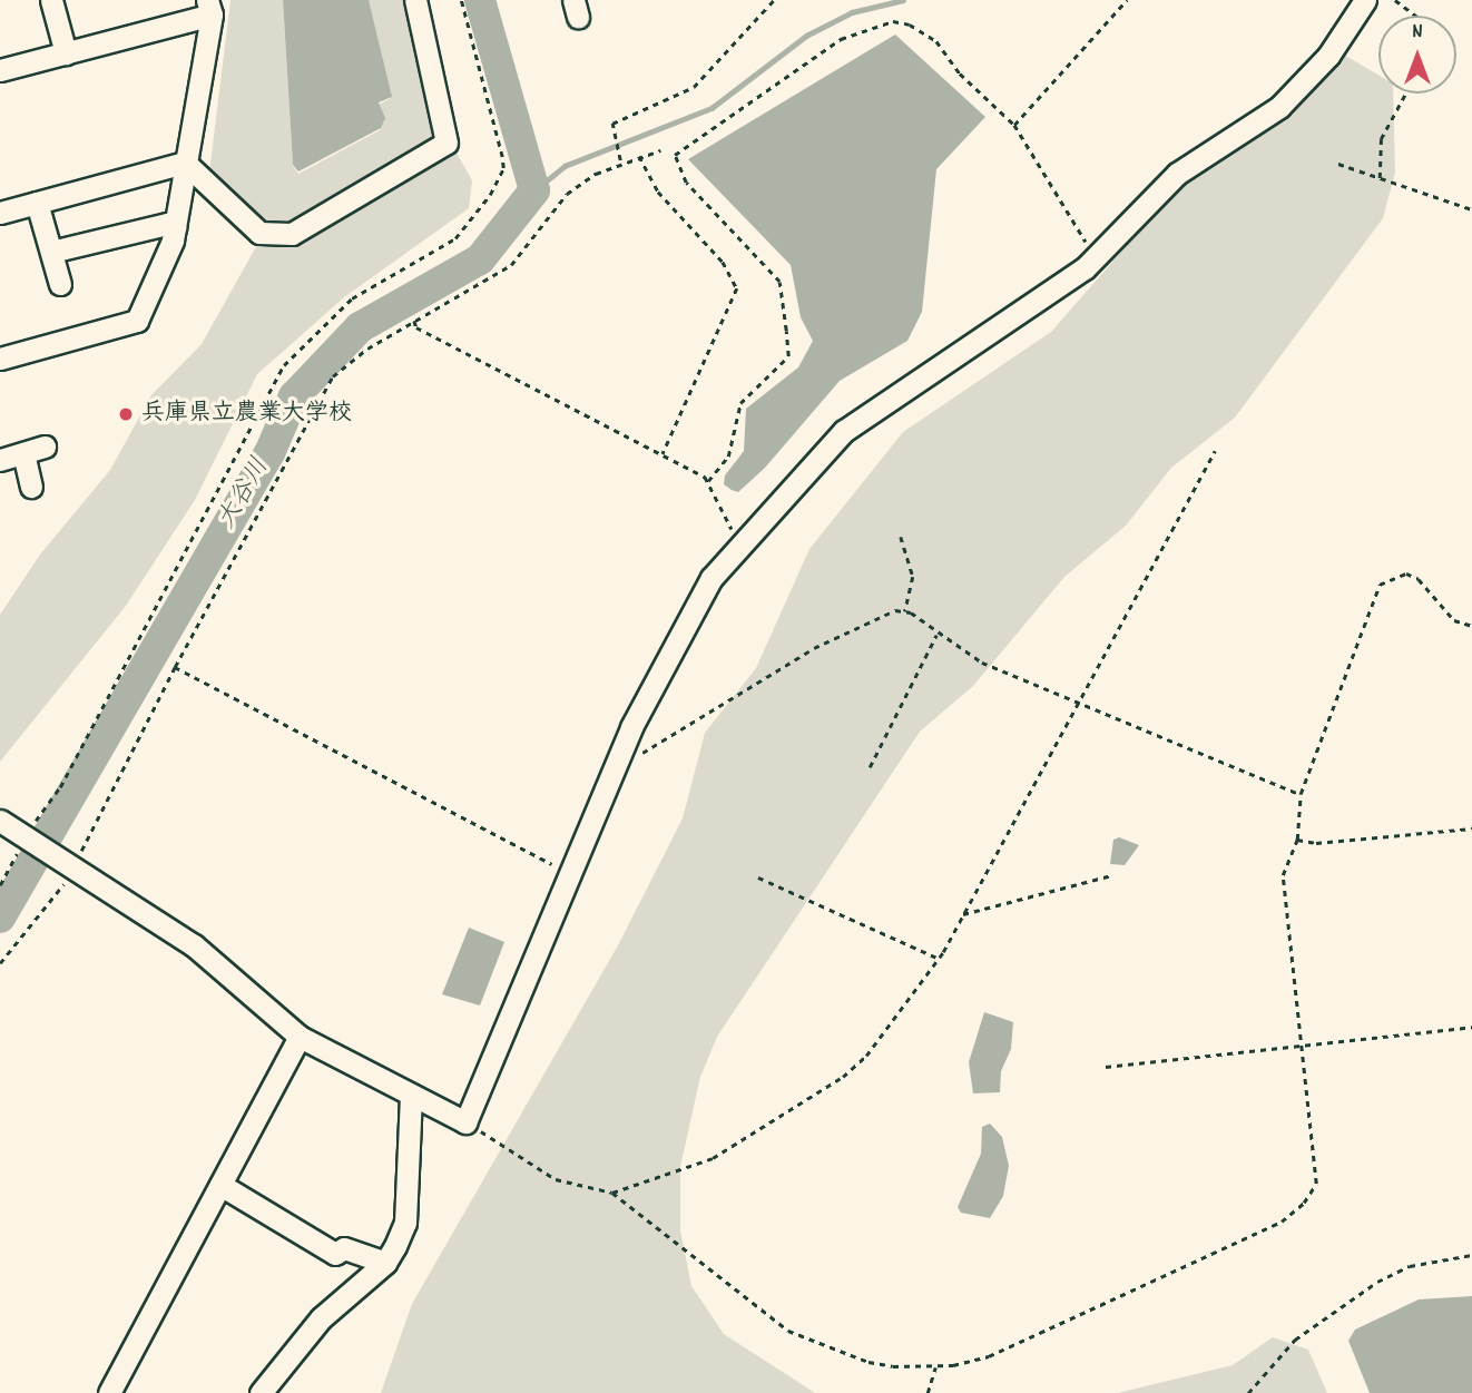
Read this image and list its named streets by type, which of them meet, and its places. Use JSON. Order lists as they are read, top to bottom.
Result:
{
  "water": ["大谷川"],
  "places": ["兵庫県立農業大学校"],
  "north": "top"
}
